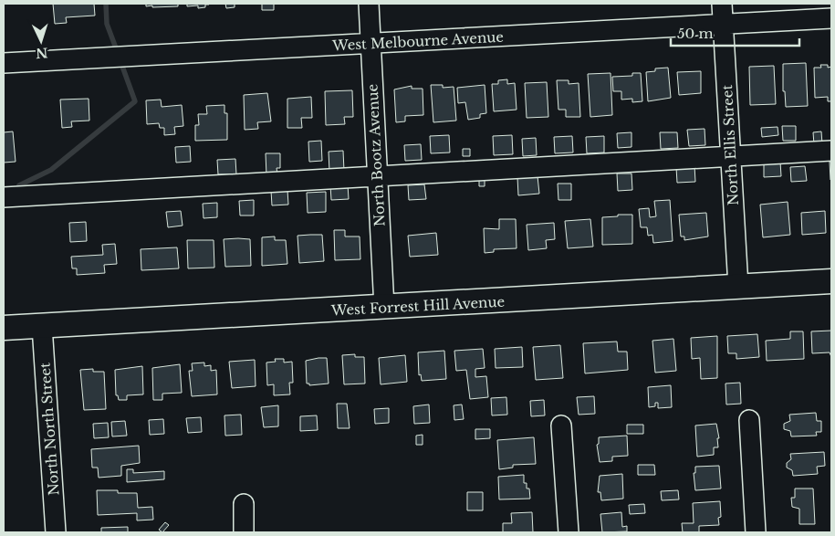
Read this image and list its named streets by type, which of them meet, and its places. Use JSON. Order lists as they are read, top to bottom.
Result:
{
  "streets": {
    "main road": ["West Forrest Hill Avenue"],
    "street": [
      "West Melbourne Avenue",
      "North Ellis Street",
      "North Bootz Avenue",
      "North North Street"
    ]
  },
  "crossings": [
    ["West Melbourne Avenue", "North Ellis Street"],
    ["West Melbourne Avenue", "North Bootz Avenue"],
    ["North Ellis Street", "West Forrest Hill Avenue"],
    ["North Bootz Avenue", "West Forrest Hill Avenue"],
    ["West Forrest Hill Avenue", "North North Street"]
  ],
  "scale_bar": "50 m",
  "north": "bottom"
}
